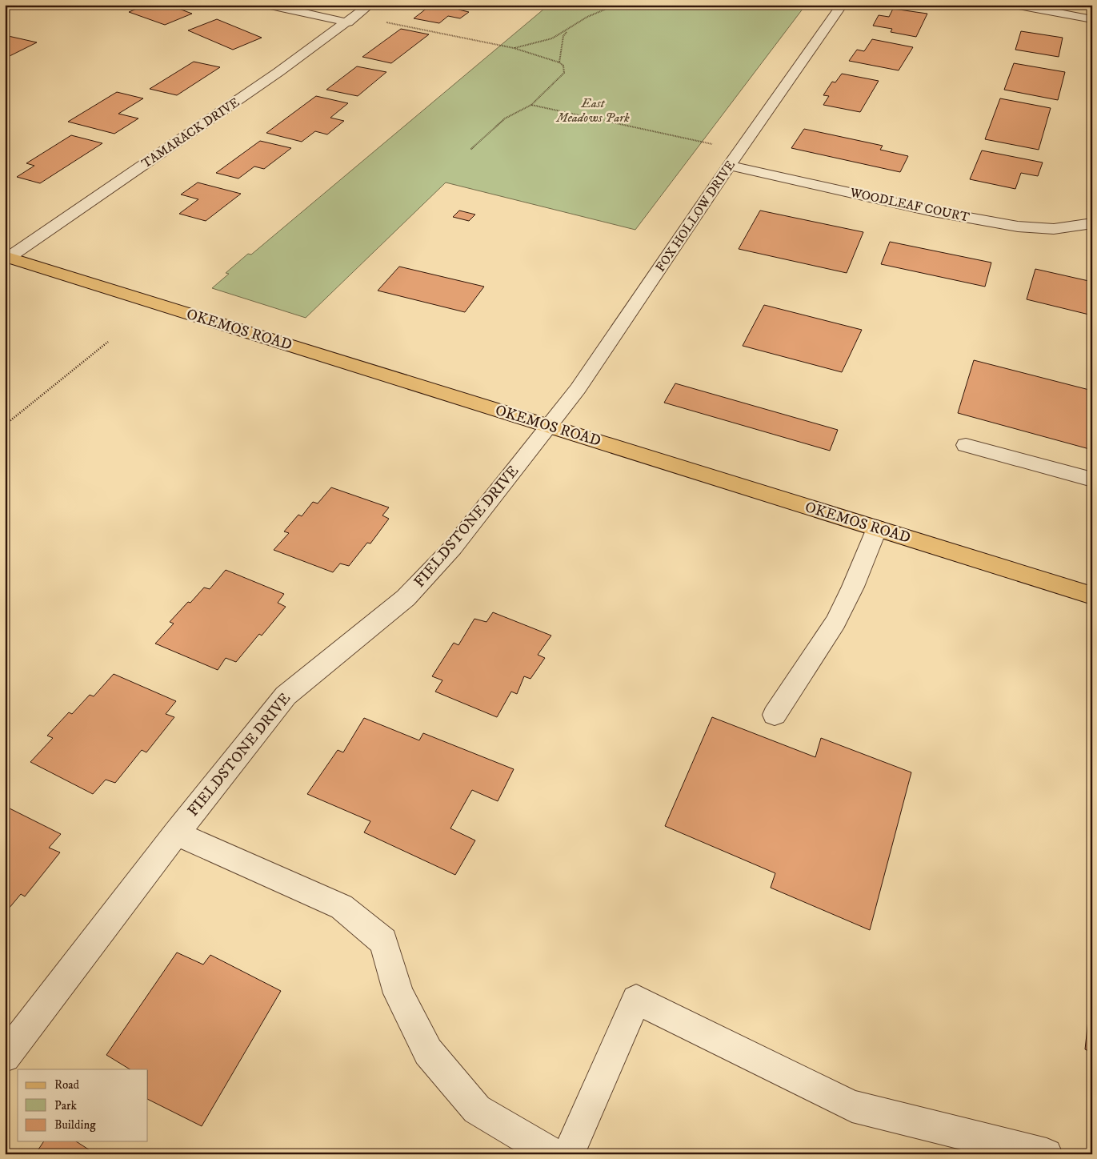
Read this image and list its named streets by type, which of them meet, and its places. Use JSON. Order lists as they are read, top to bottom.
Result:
{
  "streets": {
    "main road": ["OKEMOS ROAD"],
    "street": [
      "TAMARACK DRIVE",
      "WOODLEAF COURT",
      "FOX HOLLOW DRIVE",
      "FIELDSTONE DRIVE"
    ]
  },
  "crossings": [
    ["TAMARACK DRIVE", "OKEMOS ROAD"],
    ["WOODLEAF COURT", "FOX HOLLOW DRIVE"],
    ["FOX HOLLOW DRIVE", "OKEMOS ROAD"],
    ["FOX HOLLOW DRIVE", "FIELDSTONE DRIVE"],
    ["OKEMOS ROAD", "FIELDSTONE DRIVE"]
  ],
  "parks": ["East Meadows Park"],
  "legend": ["Road", "Park", "Building"]
}
